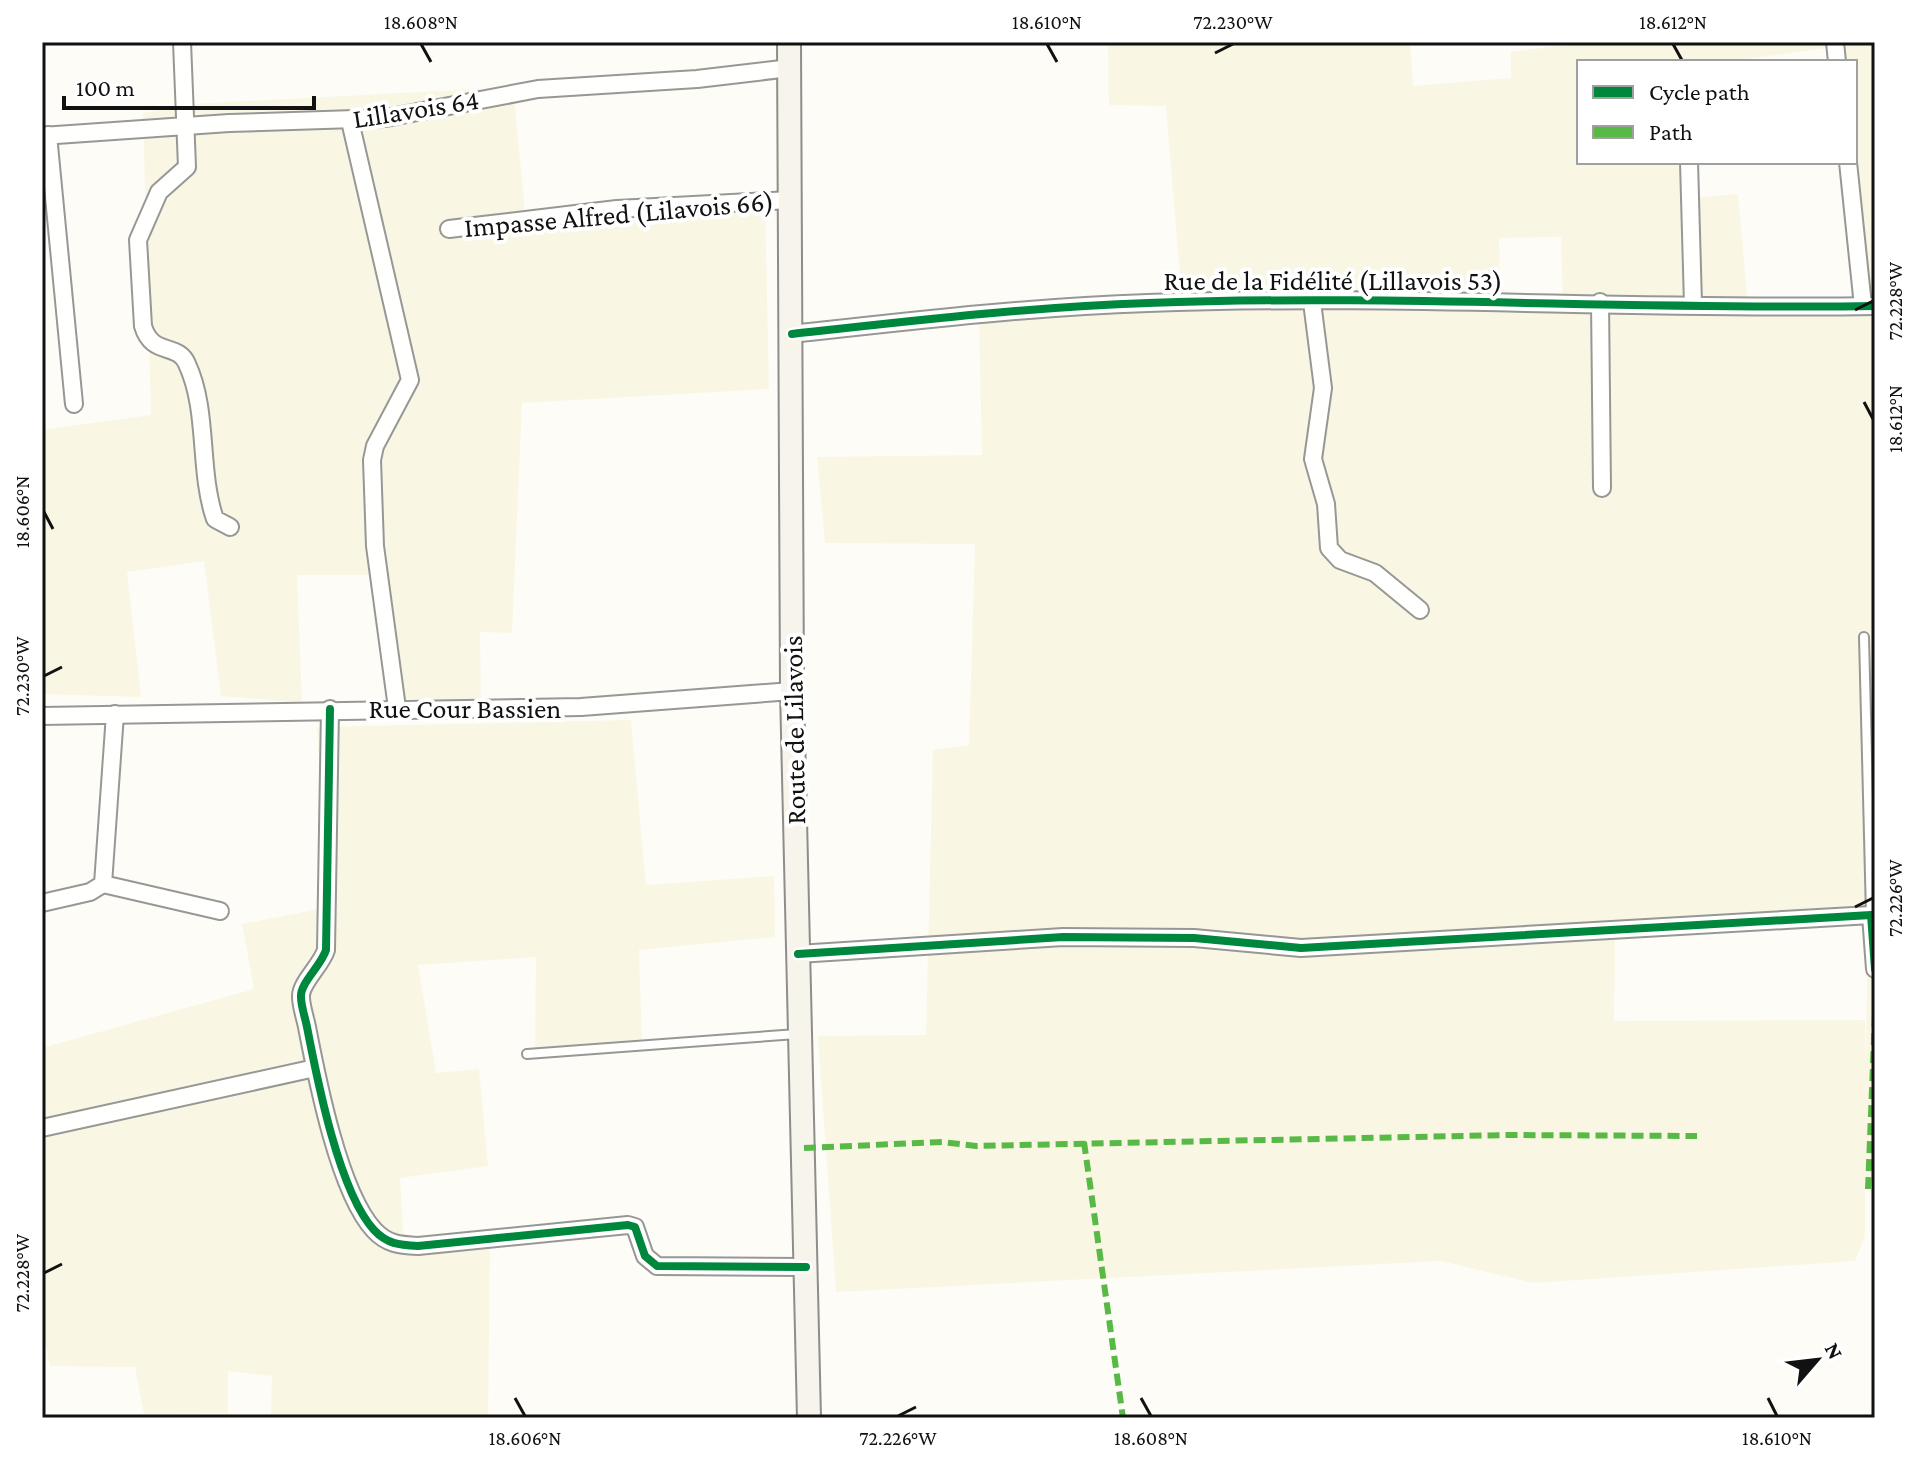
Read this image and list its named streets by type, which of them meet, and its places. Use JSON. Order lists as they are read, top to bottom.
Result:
{
  "streets": {
    "main road": ["Route de Lilavois"],
    "street": [
      "Lillavois 64",
      "Impasse Alfred (Lilavois 66)",
      "Rue de la Fidélité (Lillavois 53)",
      "Rue Cour Bassien"
    ]
  },
  "crossings": [
    ["Lillavois 64", "Route de Lilavois"],
    ["Impasse Alfred (Lilavois 66)", "Route de Lilavois"],
    ["Rue de la Fidélité (Lillavois 53)", "Route de Lilavois"],
    ["Rue Cour Bassien", "Route de Lilavois"]
  ],
  "legend": ["Cycle path", "Path"],
  "scale_bar": "100 m",
  "north": "top right",
  "coordinates": [
    "18.608°N",
    "18.610°N",
    "72.230°W",
    "18.612°N",
    "72.228°W",
    "18.606°N",
    "72.226°W"
  ]
}
